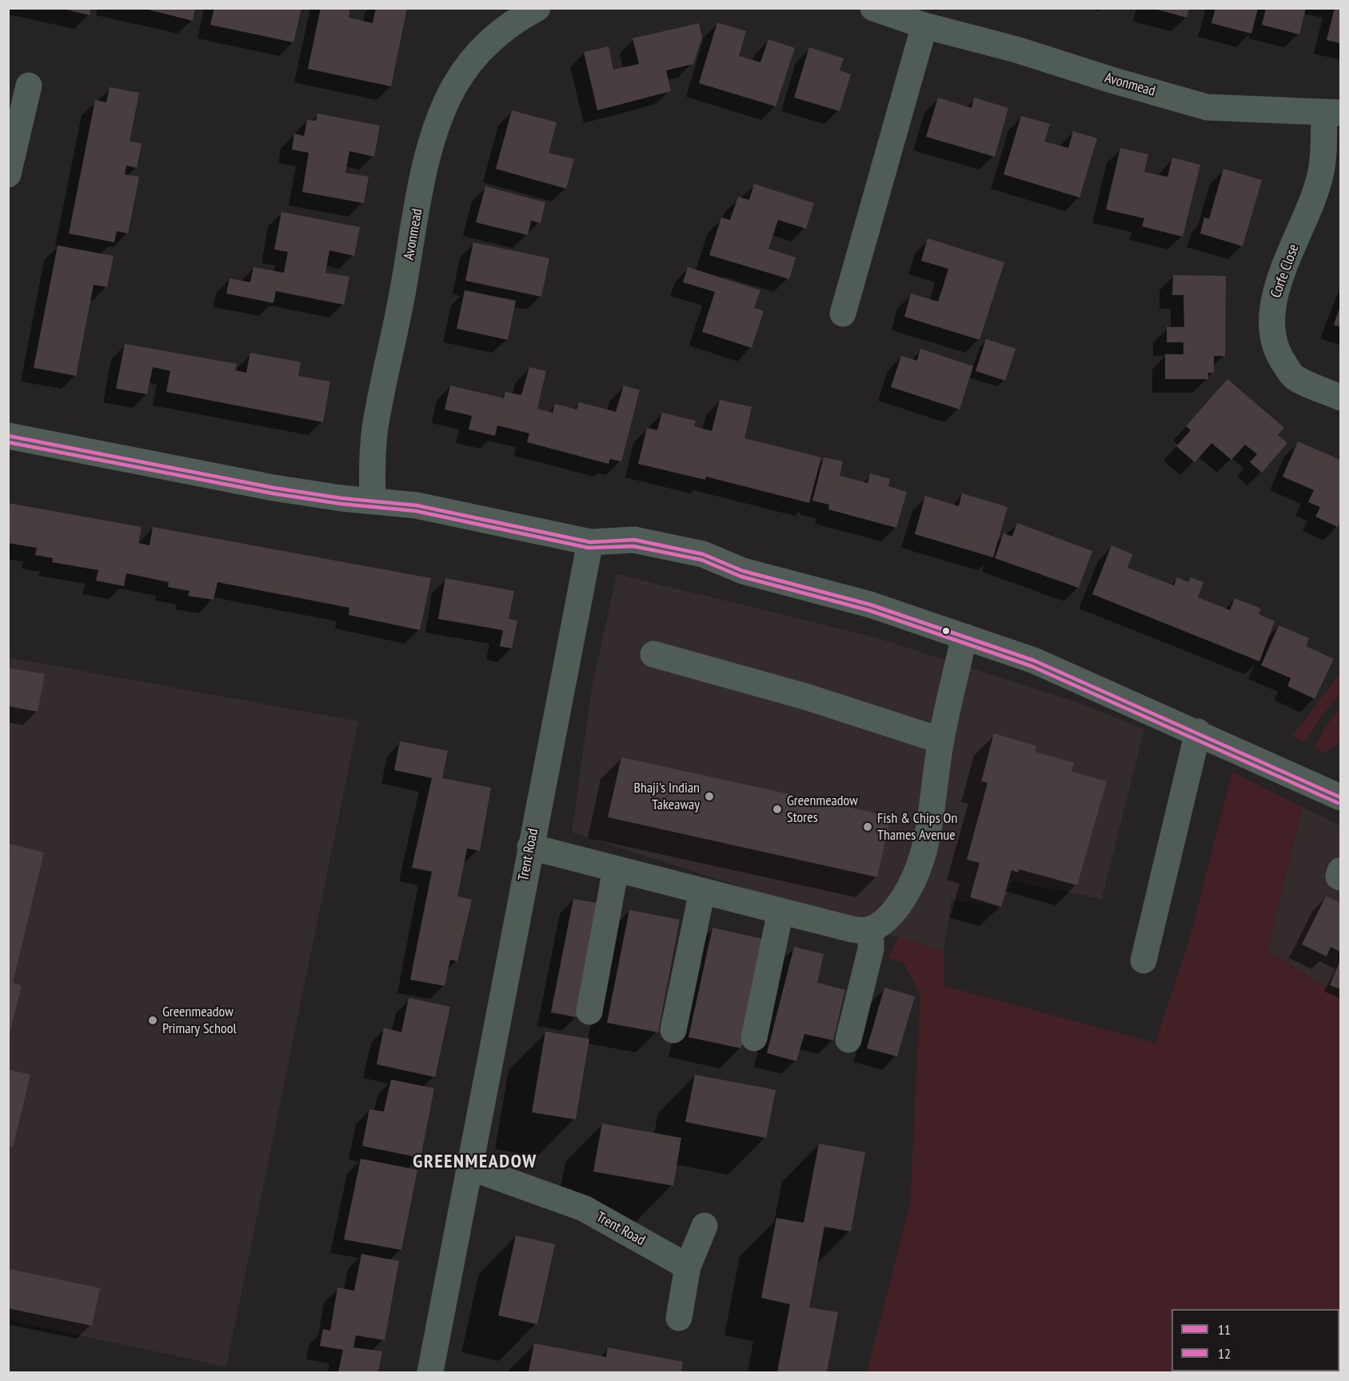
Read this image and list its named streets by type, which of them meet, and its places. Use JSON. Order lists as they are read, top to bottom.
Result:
{
  "streets": {
    "street": ["Avonmead", "Corfe Close", "Trent Road"]
  },
  "crossings": [
    ["Avonmead", "Corfe Close"]
  ],
  "districts": ["GREENMEADOW"],
  "places": [
    "Bhaji's Indian Takeaway",
    "Greenmeadow Stores",
    "Fish & Chips On Thames Avenue",
    "Greenmeadow Primary School"
  ],
  "lines": ["transit line 11", "transit line 12"],
  "legend": ["11", "12"]
}
